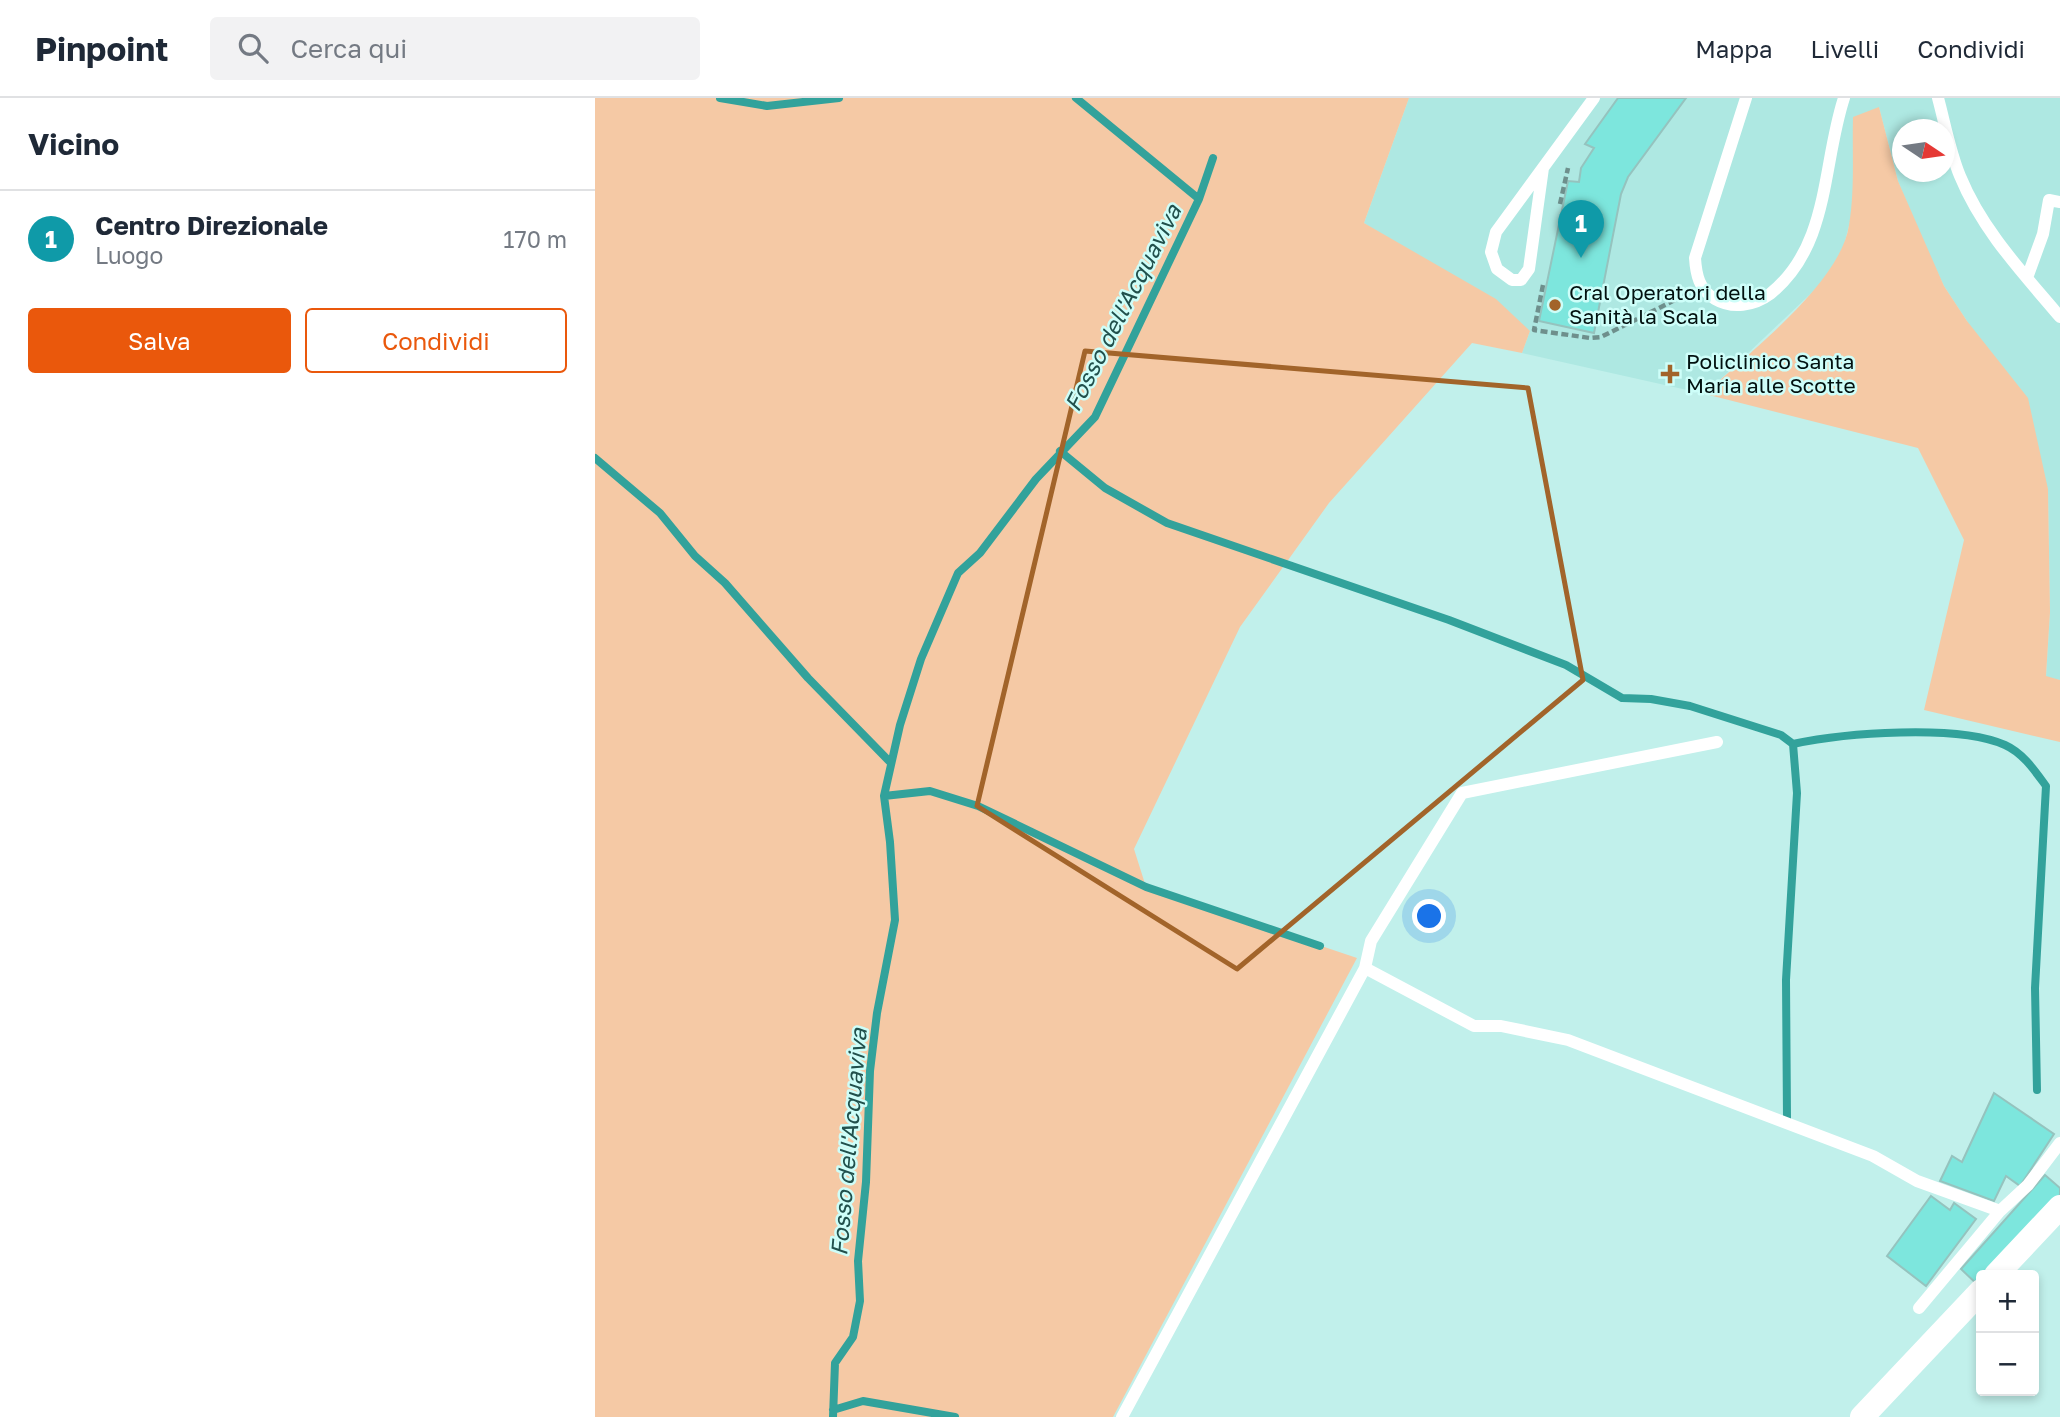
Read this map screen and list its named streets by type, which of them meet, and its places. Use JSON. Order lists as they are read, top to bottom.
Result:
{
  "water": ["Fosso dell'Acquaviva"],
  "places": {
    "other": ["Cral Operatori della Sanità la Scala"],
    "health": ["Policlinico Santa Maria alle Scotte"]
  },
  "north": "right",
  "page": {
    "header": "Pinpoint",
    "search": "Cerca qui",
    "nav": ["Mappa", "Livelli", "Condividi"],
    "heading": "Vicino",
    "list": [
      {
        "mark": "1",
        "name": "Centro Direzionale",
        "note": "Luogo",
        "value": "170 m"
      }
    ],
    "pins": "1",
    "buttons": ["Salva", "Condividi"],
    "map_buttons": ["+", "−"]
  }
}
